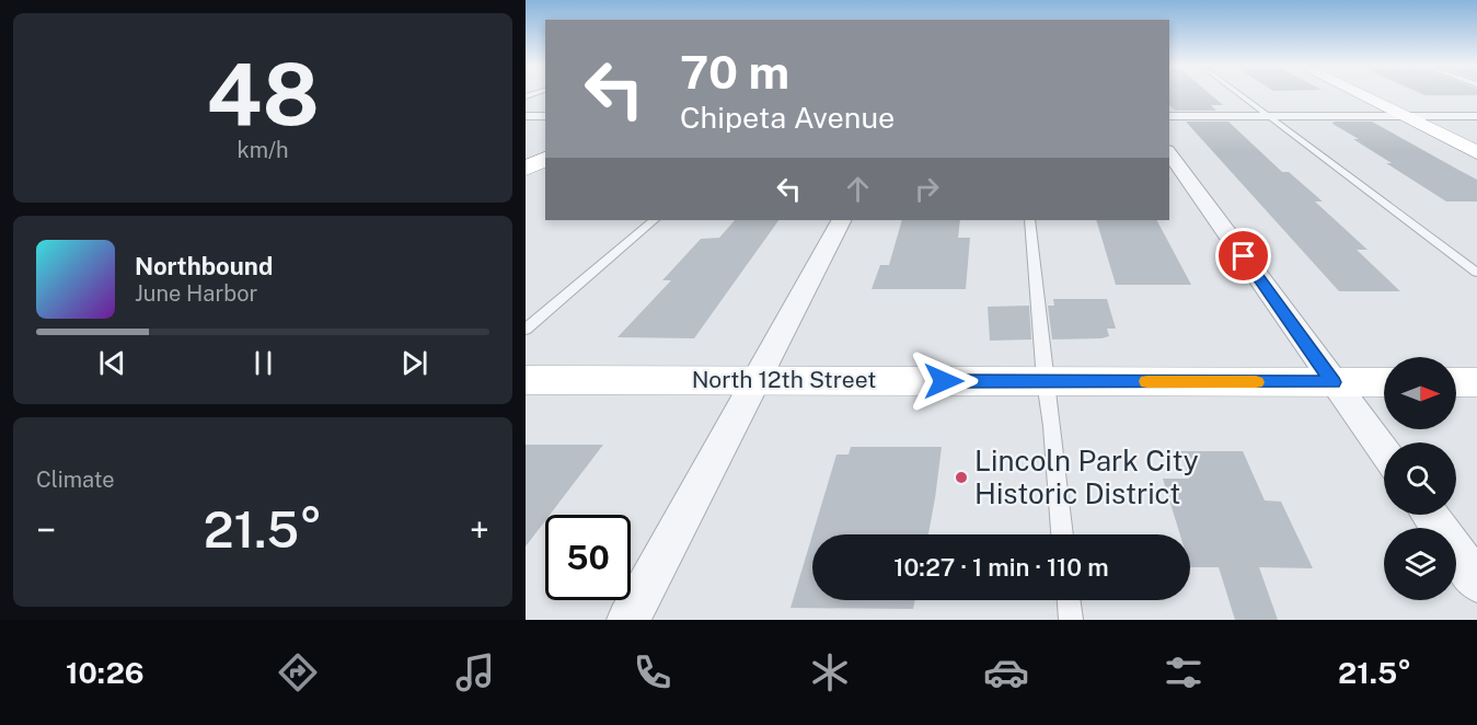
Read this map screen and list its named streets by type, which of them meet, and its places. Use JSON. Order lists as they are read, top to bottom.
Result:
{
  "streets": {
    "street": ["North 12th Street"]
  },
  "places": ["Lincoln Park City Historic District"],
  "north": "right",
  "page": {
    "tile": [
      ["48", "km/h"],
      "Climate"
    ],
    "turn": ["70 m", "Chipeta Avenue"],
    "song": ["Northbound", "June Harbor"],
    "heat": ["−", "21.5°", "+"],
    "limit": "50",
    "trip": "10:27 · 1 min · 110 m",
    "tabs": ["10:26", "21.5°"]
  }
}
